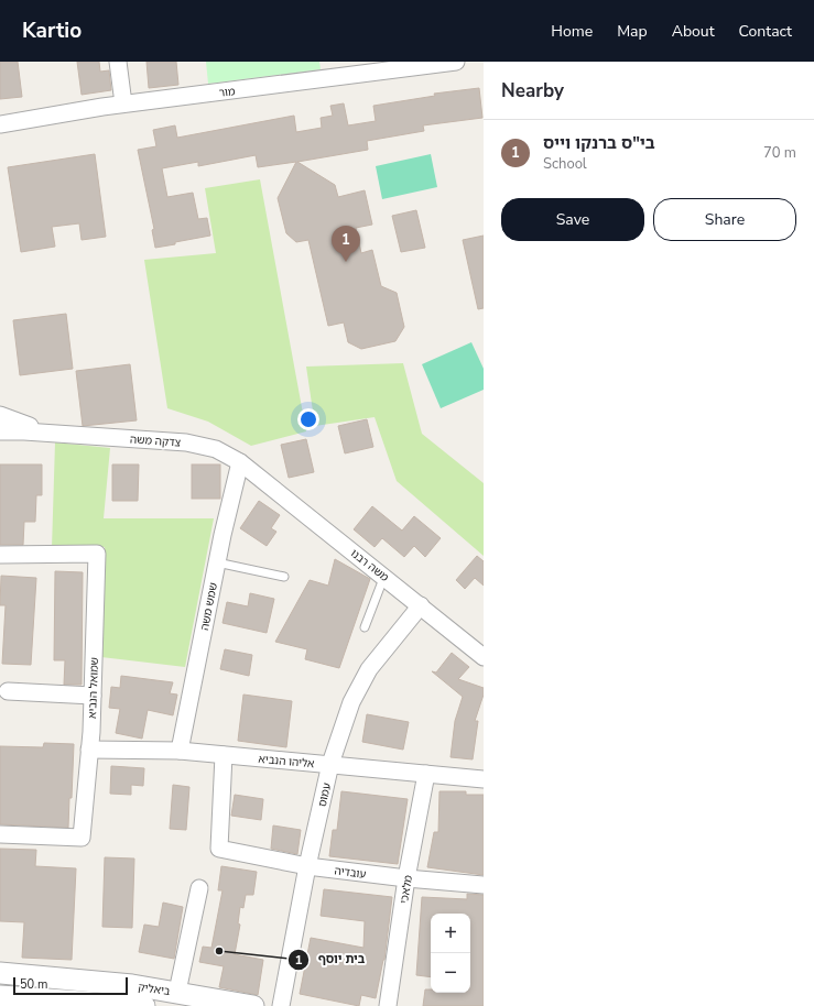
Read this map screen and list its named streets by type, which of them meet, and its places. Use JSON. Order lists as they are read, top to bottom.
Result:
{
  "streets": {
    "street": [
      "מור",
      "צדקה משה",
      "משה רבנו",
      "שמש משה",
      "שמואל הנביא",
      "אליהו הנביא",
      "עמוס",
      "עובדיה",
      "מלאכי",
      "ביאליק"
    ]
  },
  "crossings": [
    ["צדקה משה", "משה רבנו"],
    ["צדקה משה", "שמש משה"],
    ["משה רבנו", "עמוס"],
    ["שמש משה", "אליהו הנביא"],
    ["שמואל הנביא", "אליהו הנביא"],
    ["אליהו הנביא", "עמוס"],
    ["אליהו הנביא", "עובדיה"],
    ["אליהו הנביא", "מלאכי"],
    ["עמוס", "עובדיה"],
    ["עובדיה", "מלאכי"]
  ],
  "places": ["בית יוסף"],
  "scale_bar": "50 m",
  "page": {
    "header": "Kartio",
    "nav": [
      "Home",
      "Map",
      "About",
      "Contact"
    ],
    "heading": "Nearby",
    "list": [
      {
        "mark": "1",
        "name": "בי\"ס ברנקו וייס",
        "note": "School",
        "value": "70 m"
      }
    ],
    "buttons": ["Save", "Share"],
    "pins": "1",
    "map_buttons": ["+", "−"],
    "scale": "50 m"
  }
}
